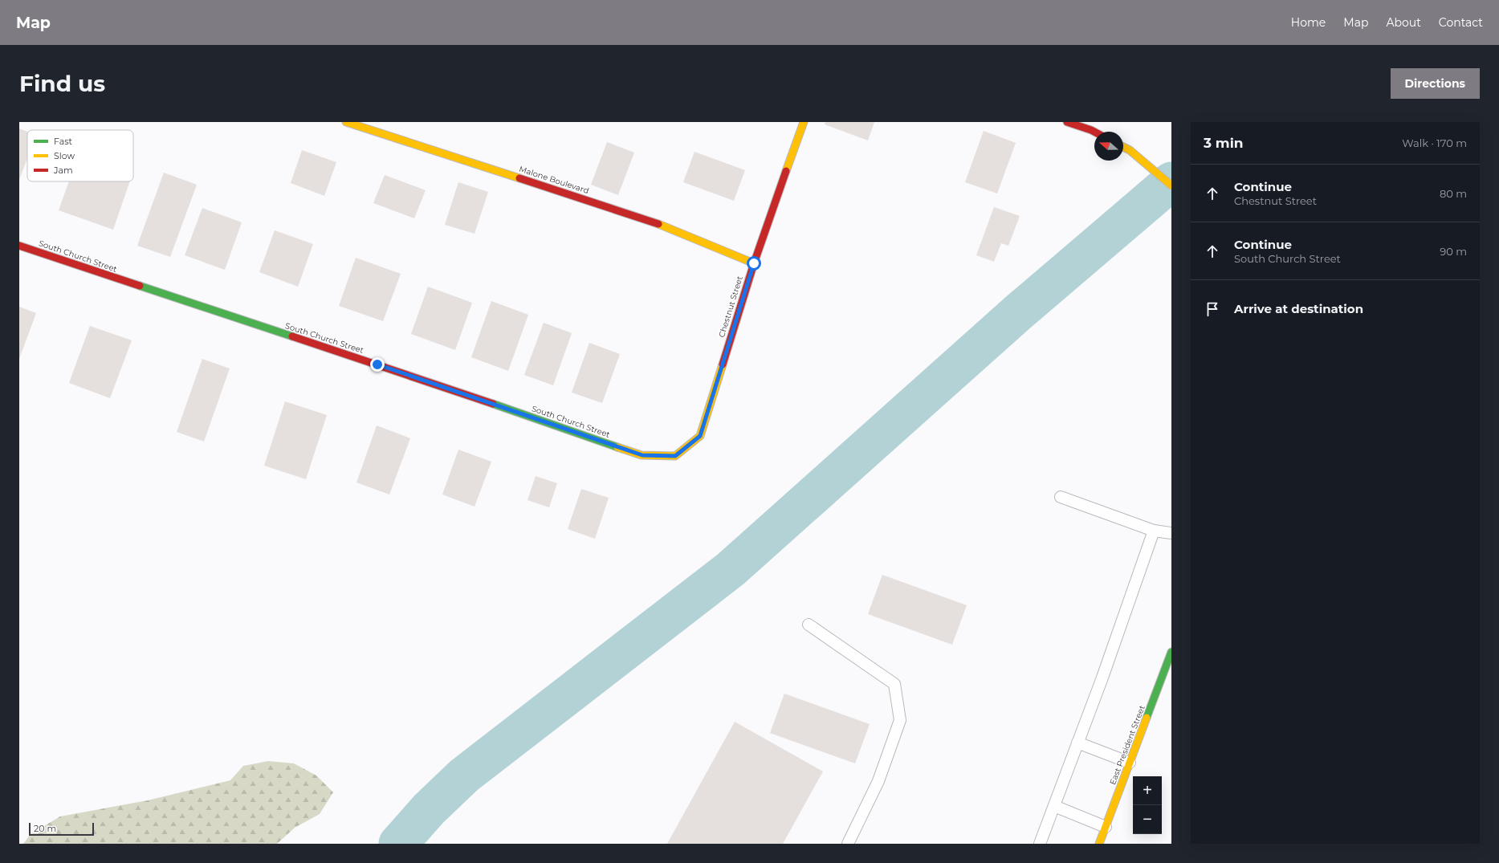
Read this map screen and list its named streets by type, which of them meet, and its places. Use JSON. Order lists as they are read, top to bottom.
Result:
{
  "streets": {
    "street": [
      "Malone Boulevard",
      "South Church Street",
      "Chestnut Street",
      "East President Street"
    ]
  },
  "crossings": [
    ["Malone Boulevard", "Chestnut Street"],
    ["South Church Street", "Chestnut Street"]
  ],
  "legend": ["Fast", "Slow", "Jam"],
  "scale_bar": "20 m",
  "north": "left",
  "page": {
    "header": "Map",
    "nav": [
      "Home",
      "Map",
      "About",
      "Contact"
    ],
    "buttons": "Directions",
    "title": "Find us",
    "heading": ["3 min", "Walk · 170 m"],
    "list": [
      ["Continue", "Chestnut Street", "80 m"],
      ["Continue", "South Church Street", "90 m"],
      "Arrive at destination"
    ],
    "map_buttons": ["+", "−"],
    "scale": "20 m"
  }
}
